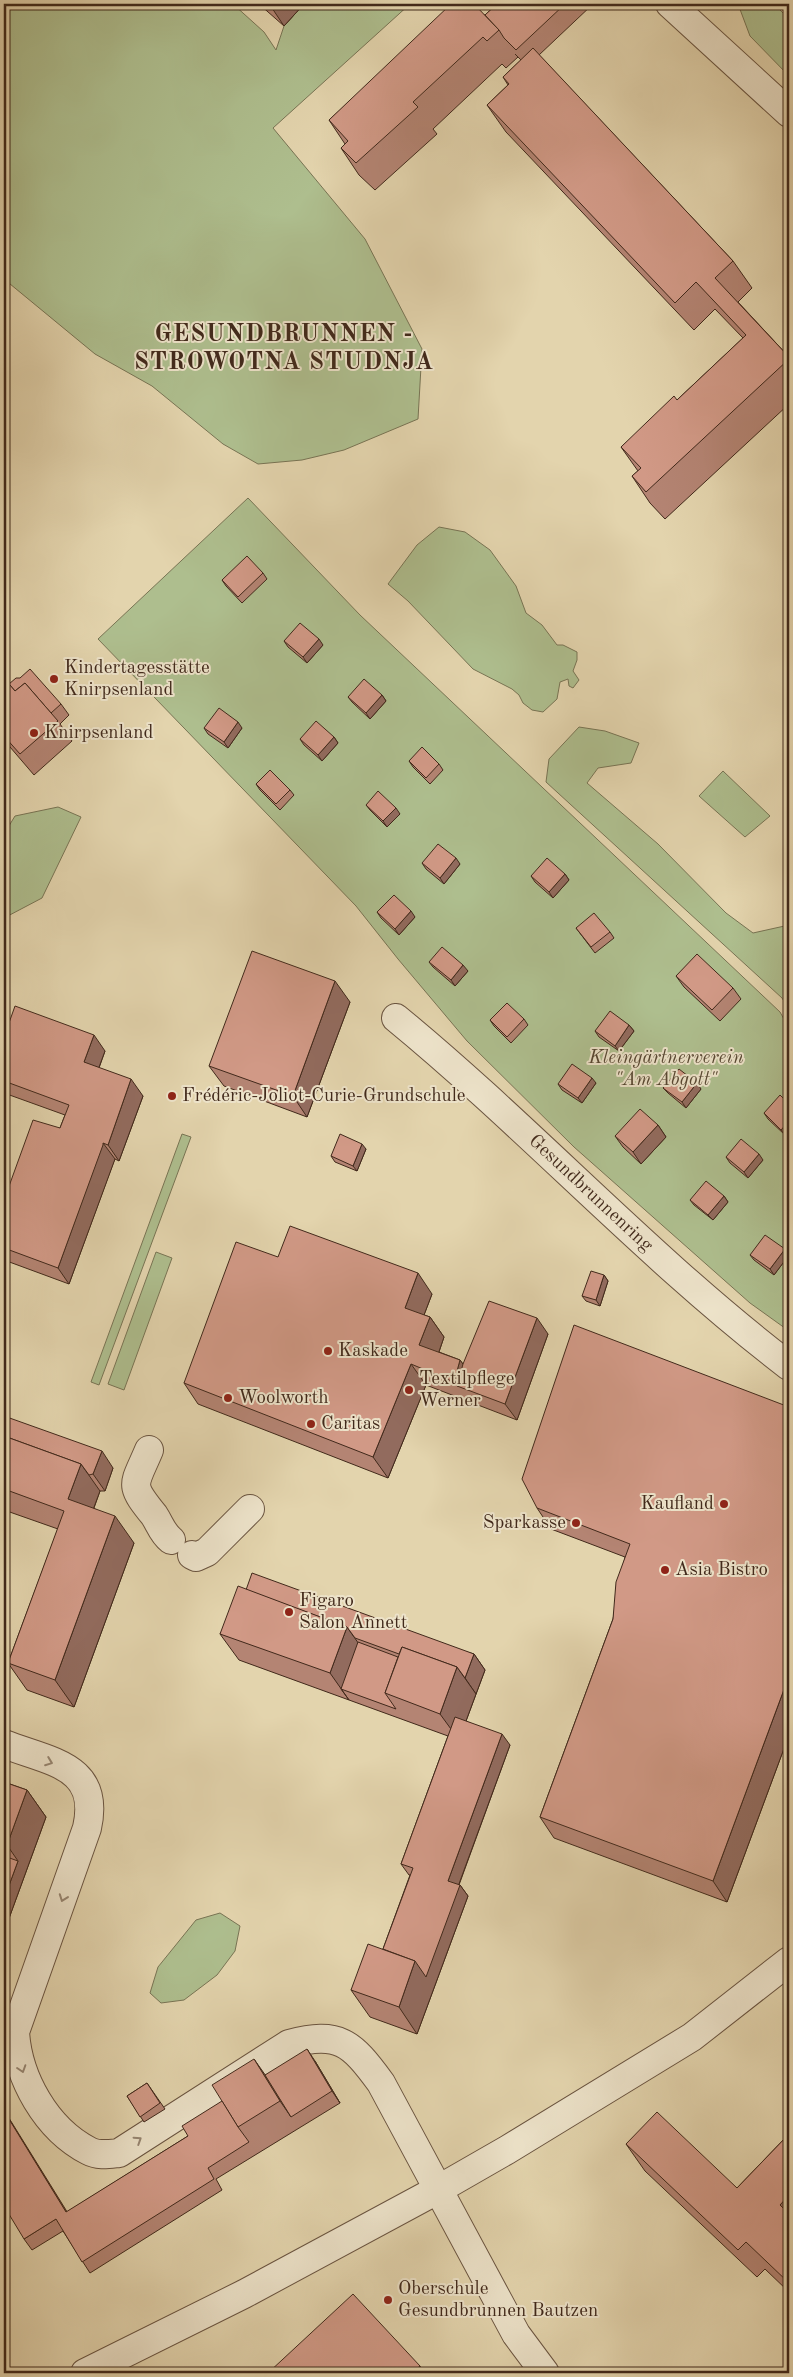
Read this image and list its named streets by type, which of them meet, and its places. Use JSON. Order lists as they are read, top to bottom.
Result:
{
  "streets": {
    "street": ["Gesundbrunnenring"]
  },
  "districts": ["GESUNDBRUNNEN - STROWOTNA STUDNJA"],
  "parks": ["Kleingärtnerverein \"Am Abgott\""],
  "places": [
    "Kindertagesstätte Knirpsenland",
    "Knirpsenland",
    "Frédéric-Joliot-Curie-Grundschule",
    "Kaskade",
    "Textilpflege Werner",
    "Woolworth",
    "Caritas",
    "Kaufland",
    "Sparkasse",
    "Asia Bistro",
    "Figaro Salon Annett",
    "Oberschule Gesundbrunnen Bautzen"
  ]
}
